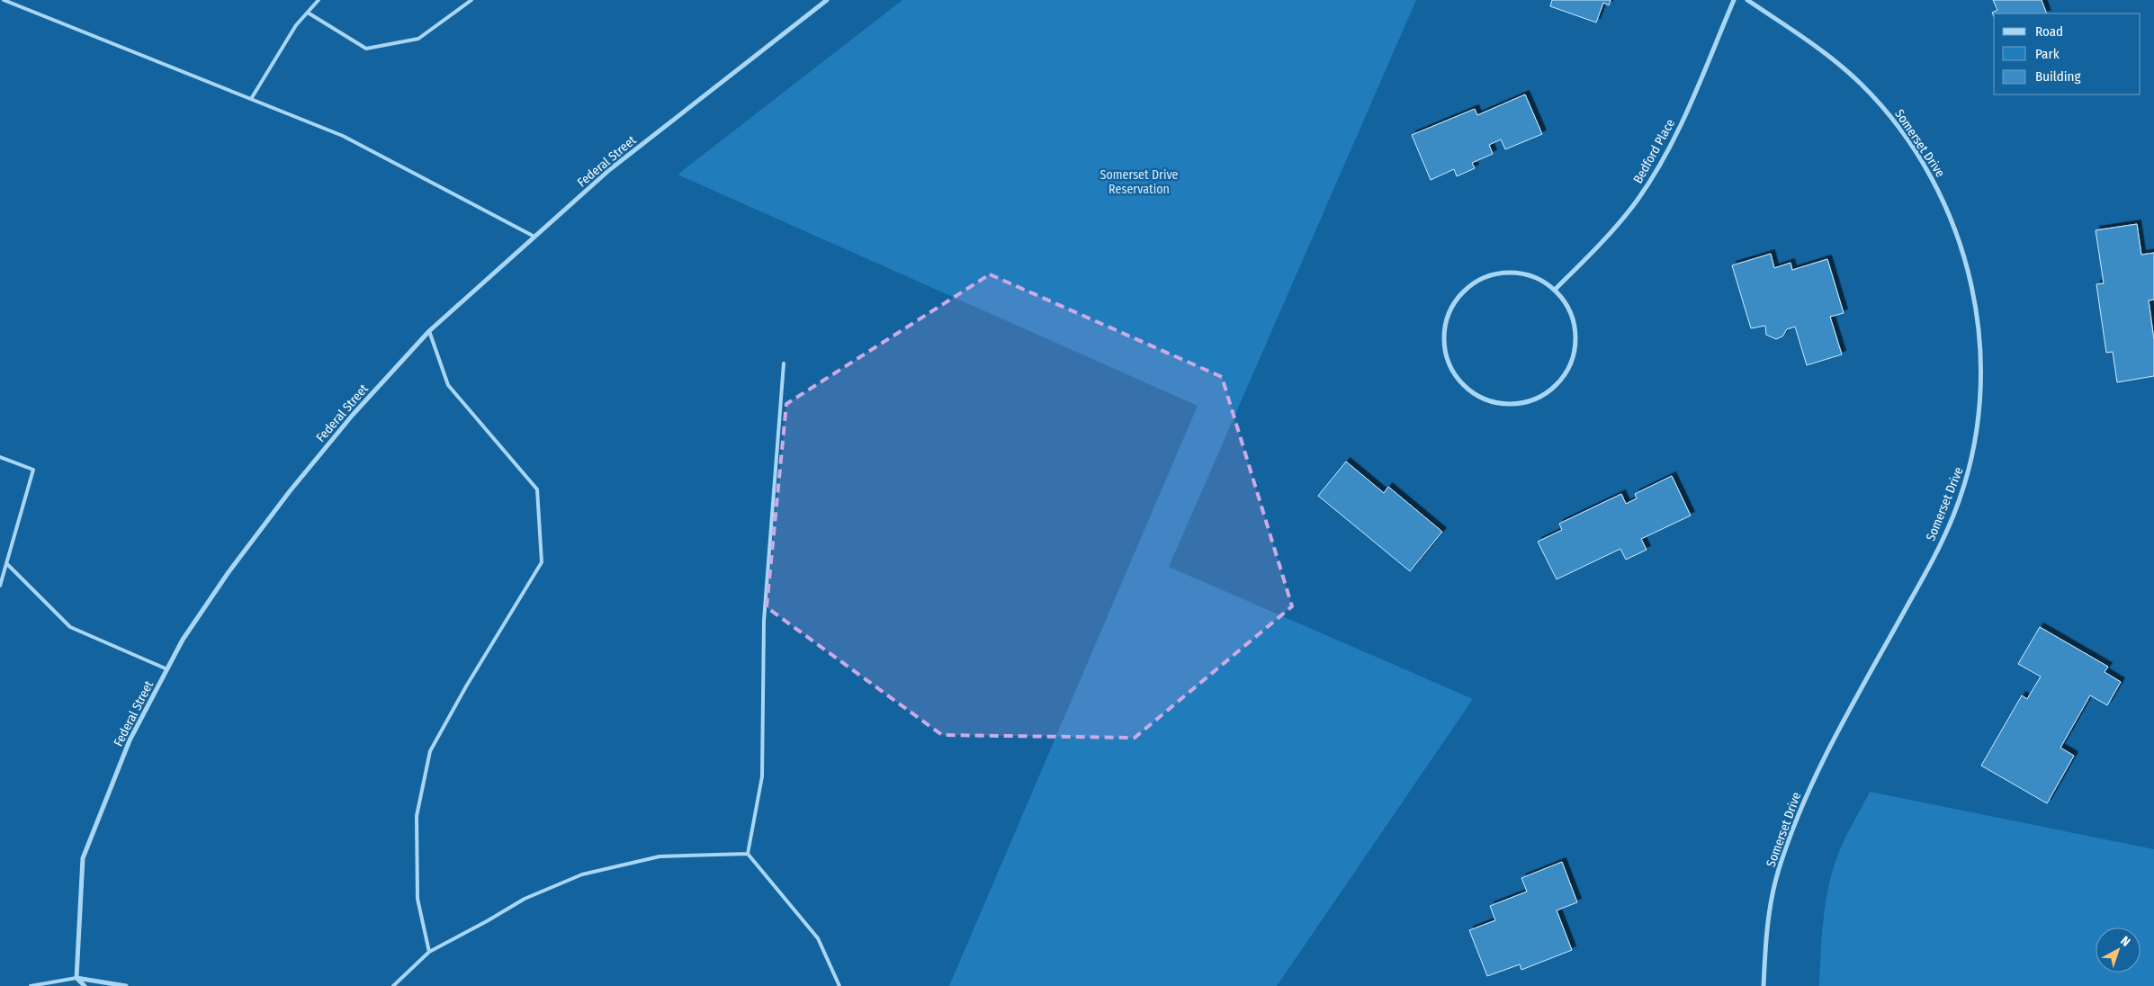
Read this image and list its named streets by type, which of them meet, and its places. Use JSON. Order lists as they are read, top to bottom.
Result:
{
  "streets": {
    "street": ["Somerset Drive", "Bedford Place", "Federal Street"]
  },
  "parks": ["Somerset Drive Reservation"],
  "legend": ["Road", "Park", "Building"],
  "north": "top right"
}
